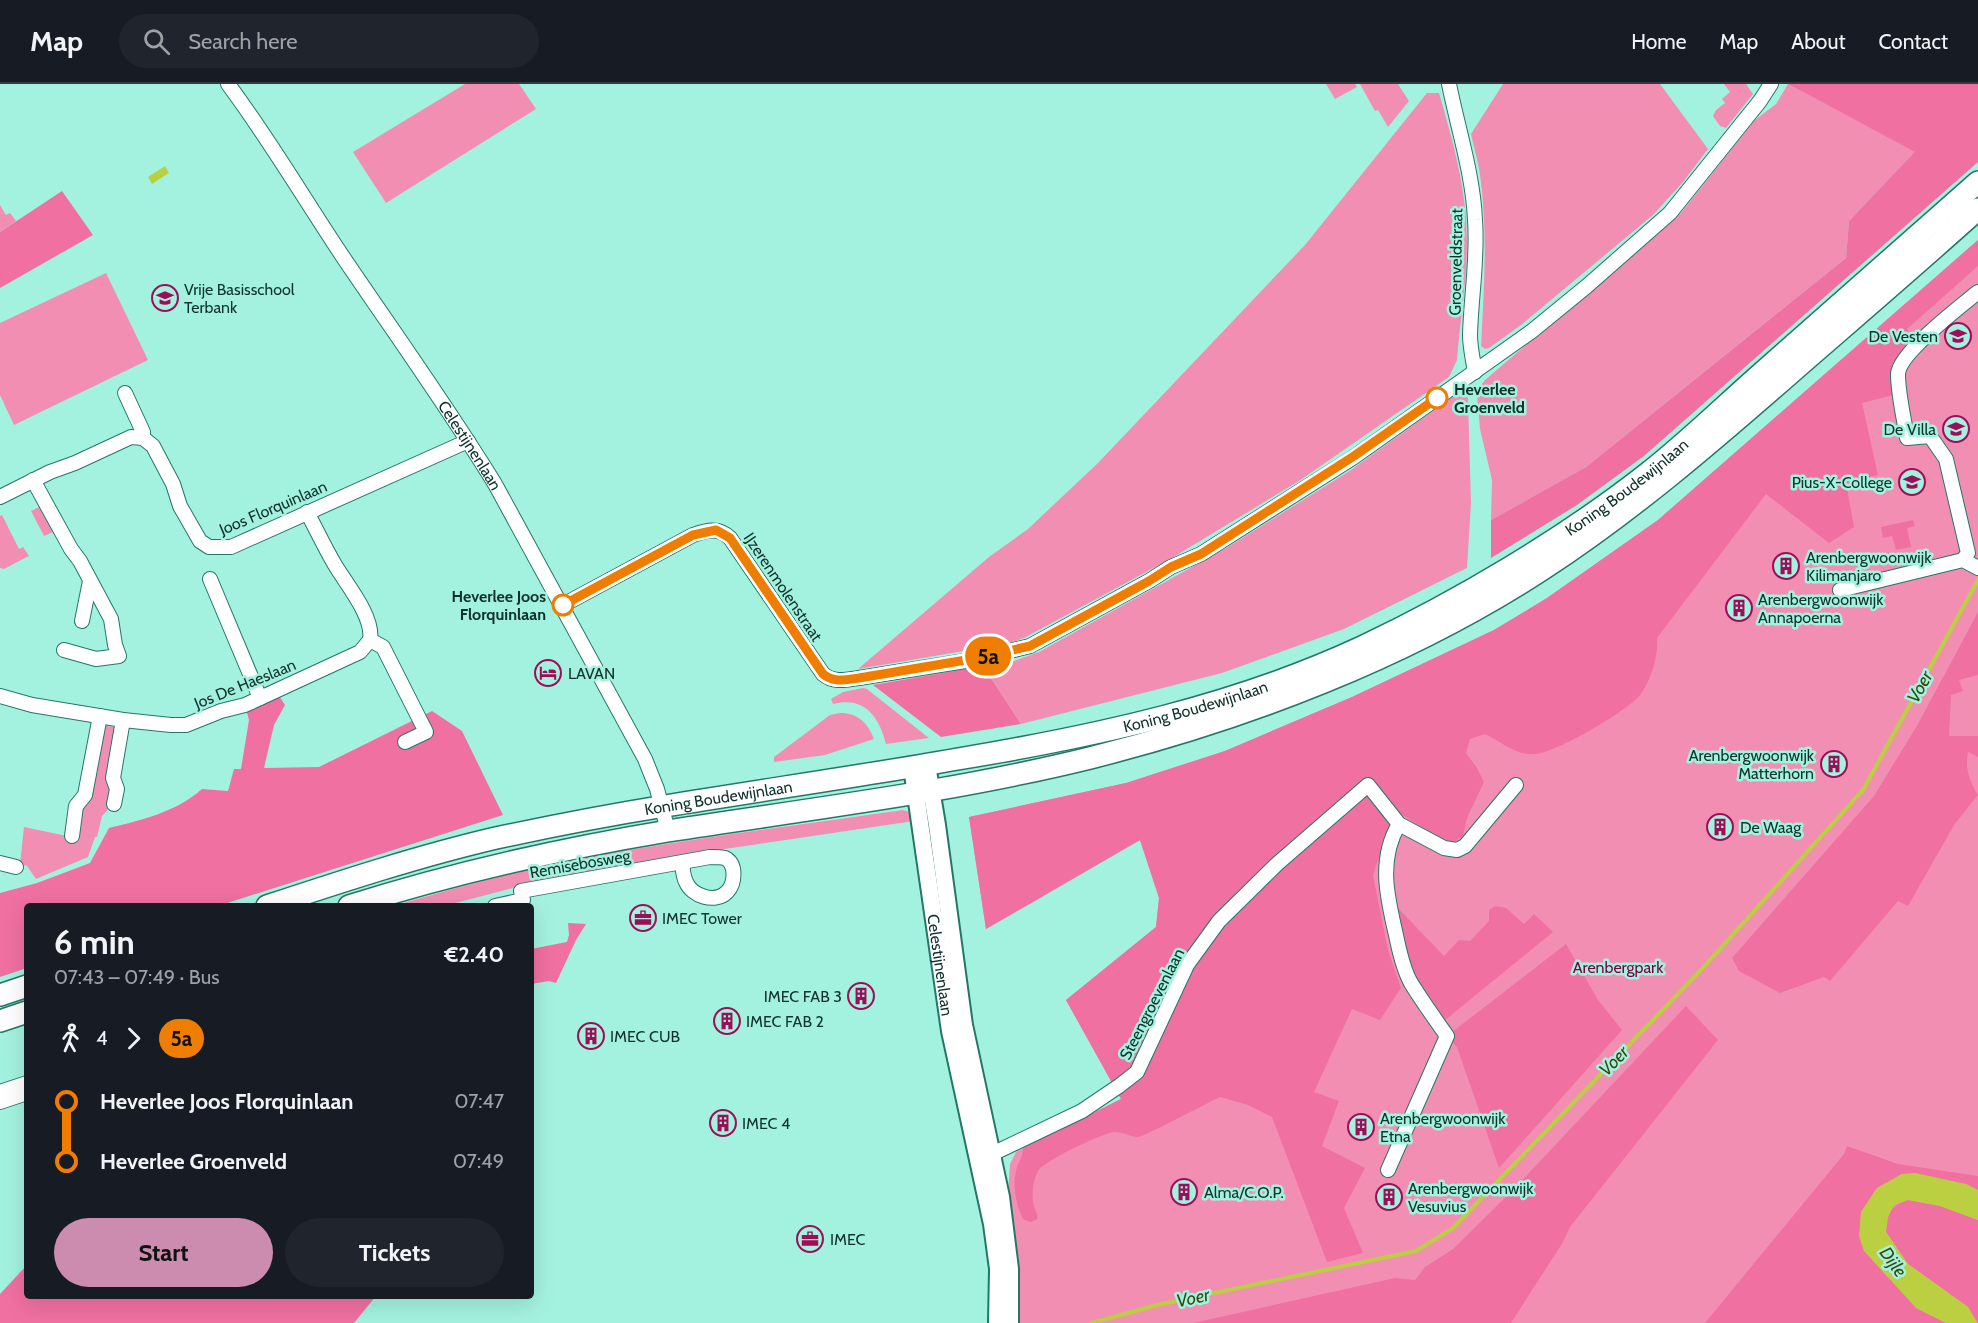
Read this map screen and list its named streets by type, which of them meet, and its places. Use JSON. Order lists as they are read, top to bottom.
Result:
{
  "streets": {
    "highway": ["Koning Boudewijnlaan"],
    "street": [
      "Groenveldstraat",
      "Celestijnenlaan",
      "Joos Florquinlaan",
      "IJzerenmolenstraat",
      "Jos De Haeslaan",
      "Remisebosweg",
      "Steengroevenlaan"
    ]
  },
  "crossings": [
    ["Groenveldstraat", "IJzerenmolenstraat"],
    ["Celestijnenlaan", "Koning Boudewijnlaan"],
    ["Celestijnenlaan", "Joos Florquinlaan"],
    ["Celestijnenlaan", "IJzerenmolenstraat"],
    ["Celestijnenlaan", "Steengroevenlaan"]
  ],
  "water": ["Voer", "Dijle"],
  "parks": ["Arenbergpark"],
  "places": {
    "school or university": [
      "Vrije Basisschool Terbank",
      "De Vesten",
      "De Villa",
      "Pius-X-College"
    ],
    "other": ["Heverlee Groenveld", "Heverlee Joos Florquinlaan"],
    "building": [
      "Arenbergwoonwijk Kilimanjaro",
      "Arenbergwoonwijk Annapoerna",
      "Arenbergwoonwijk Matterhorn",
      "De Waag",
      "IMEC FAB 3",
      "IMEC FAB 2",
      "IMEC CUB",
      "IMEC 4",
      "Arenbergwoonwijk Etna",
      "Alma/C.O.P.",
      "Arenbergwoonwijk Vesuvius"
    ],
    "hotel": ["LAVAN"],
    "office": ["IMEC Tower", "IMEC"]
  },
  "lines": ["bus line 5a"],
  "page": {
    "header": "Map",
    "search": "Search here",
    "nav": [
      "Home",
      "Map",
      "About",
      "Contact"
    ],
    "on_map": "5a",
    "heading": ["6 min", "07:43 – 07:49 · Bus", "€2.40"],
    "legs": ["4", "5a"],
    "list": [
      {
        "name": "Heverlee Joos Florquinlaan",
        "value": "07:47"
      },
      {
        "name": "Heverlee Groenveld",
        "value": "07:49"
      }
    ],
    "buttons": ["Start", "Tickets"]
  }
}
